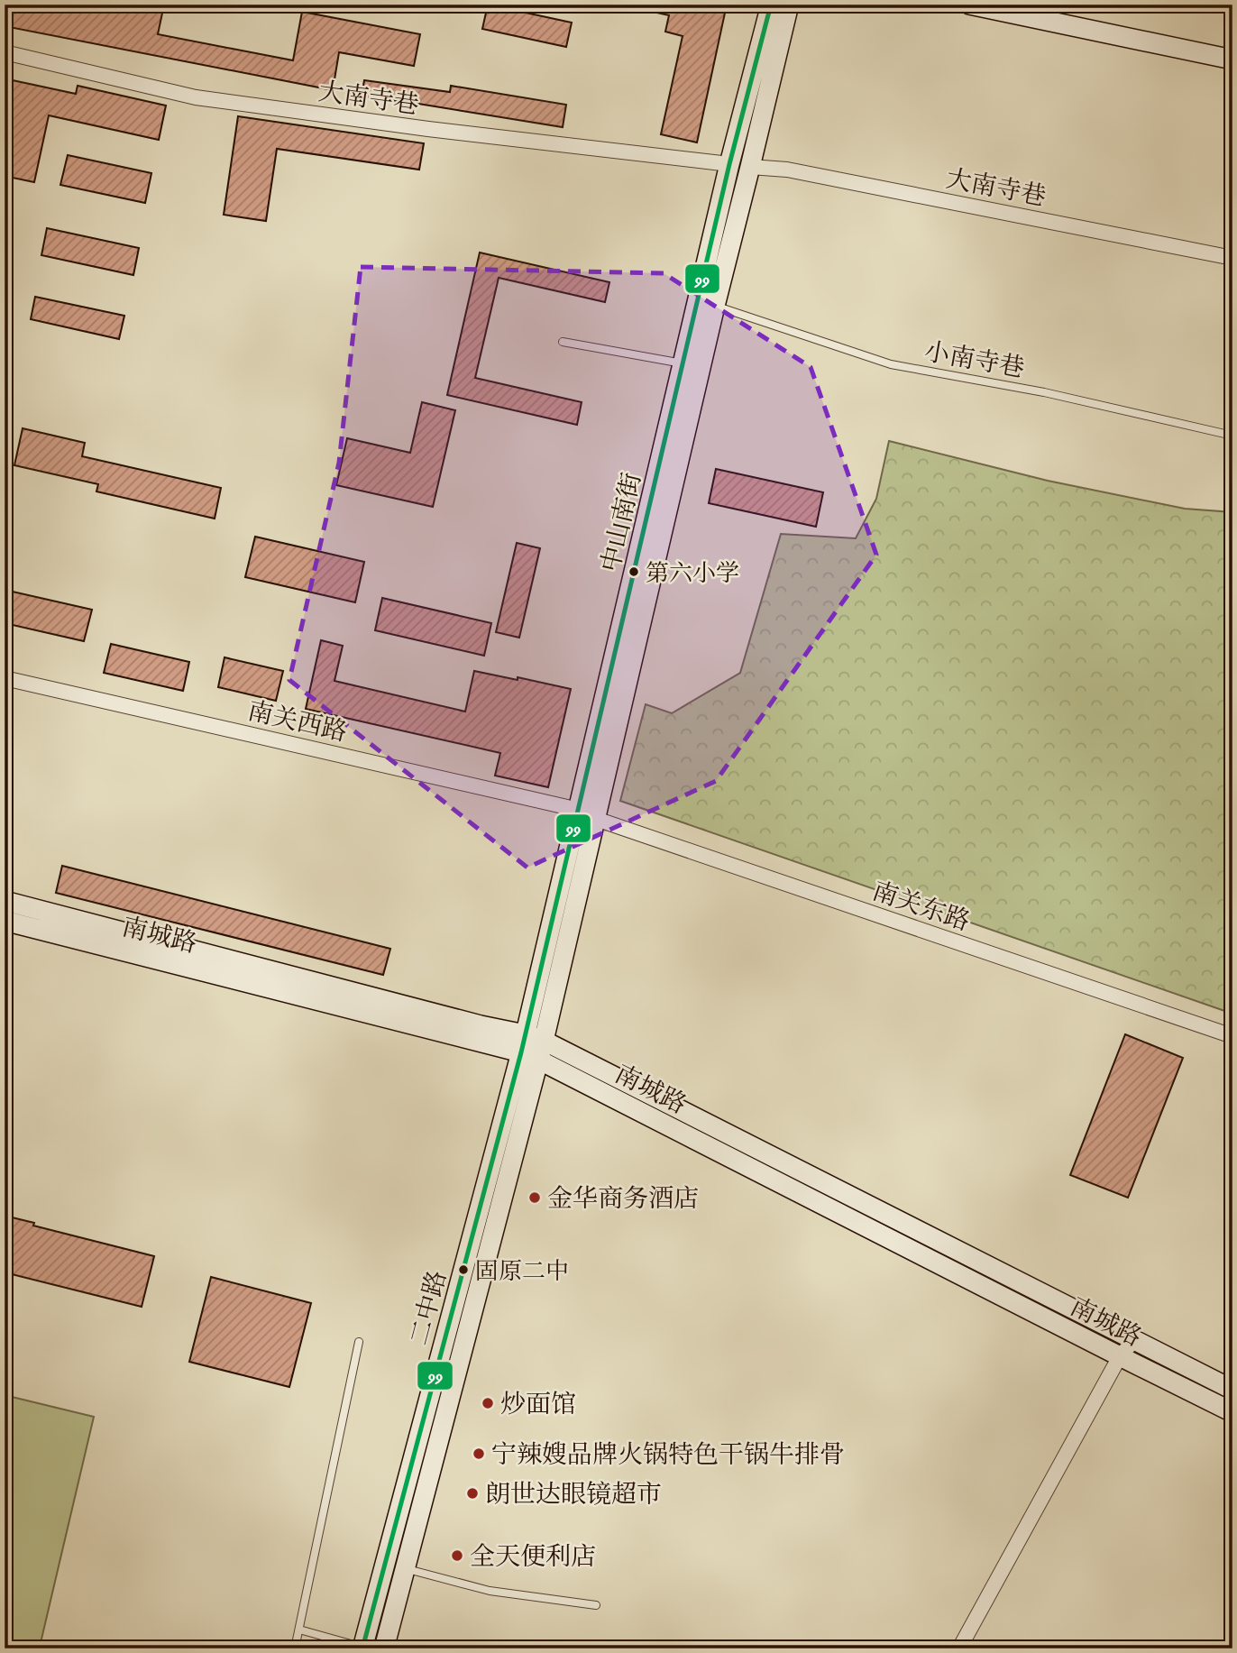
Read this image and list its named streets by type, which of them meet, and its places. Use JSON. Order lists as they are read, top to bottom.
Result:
{
  "streets": {
    "main road": ["中山南街", "南城路", "二中路"],
    "street": ["大南寺巷", "南关西路", "南关东路"],
    "lane": ["小南寺巷"]
  },
  "crossings": [
    ["大南寺巷", "中山南街"],
    ["小南寺巷", "中山南街"],
    ["中山南街", "南关西路"],
    ["中山南街", "南关东路"],
    ["中山南街", "南城路"],
    ["中山南街", "二中路"],
    ["南关西路", "南关东路"],
    ["南城路", "二中路"]
  ],
  "places": [
    "第六小学",
    "金华商务酒店",
    "固原二中",
    "炒面馆",
    "宁辣嫂品牌火锅特色干锅牛排骨",
    "朗世达眼镜超市",
    "全天便利店"
  ],
  "lines": ["transit line 99"]
}
